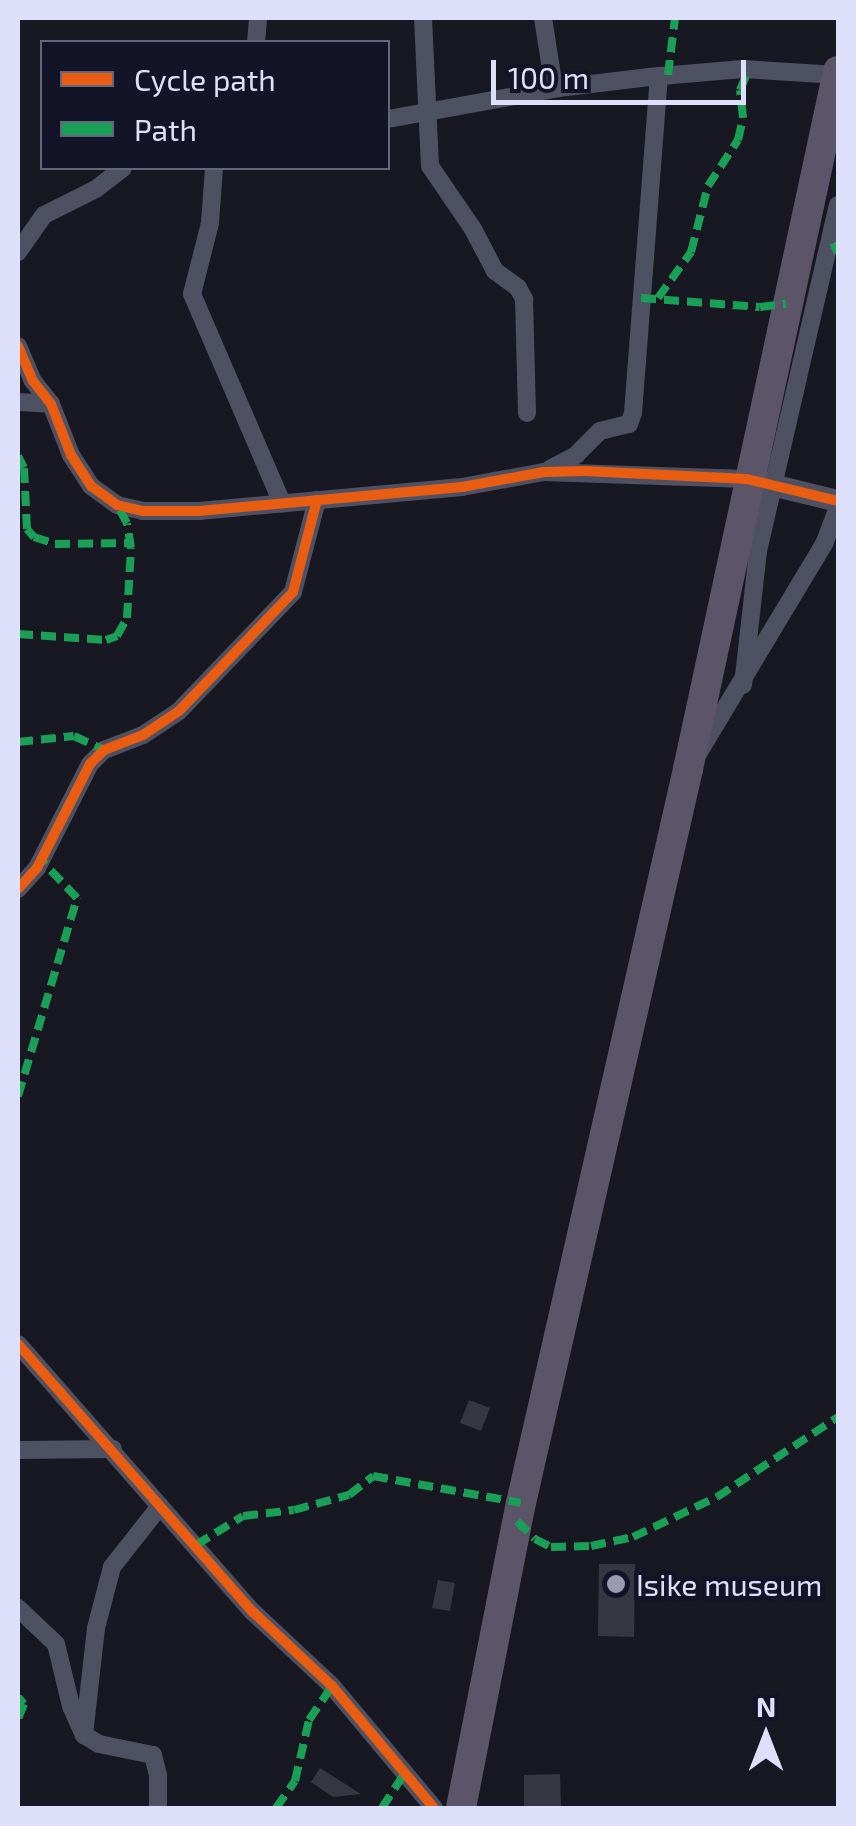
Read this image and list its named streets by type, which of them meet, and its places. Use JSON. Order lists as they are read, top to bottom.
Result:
{
  "places": ["Isike museum"],
  "legend": ["Cycle path", "Path"],
  "scale_bar": "100 m",
  "north": "top"
}
